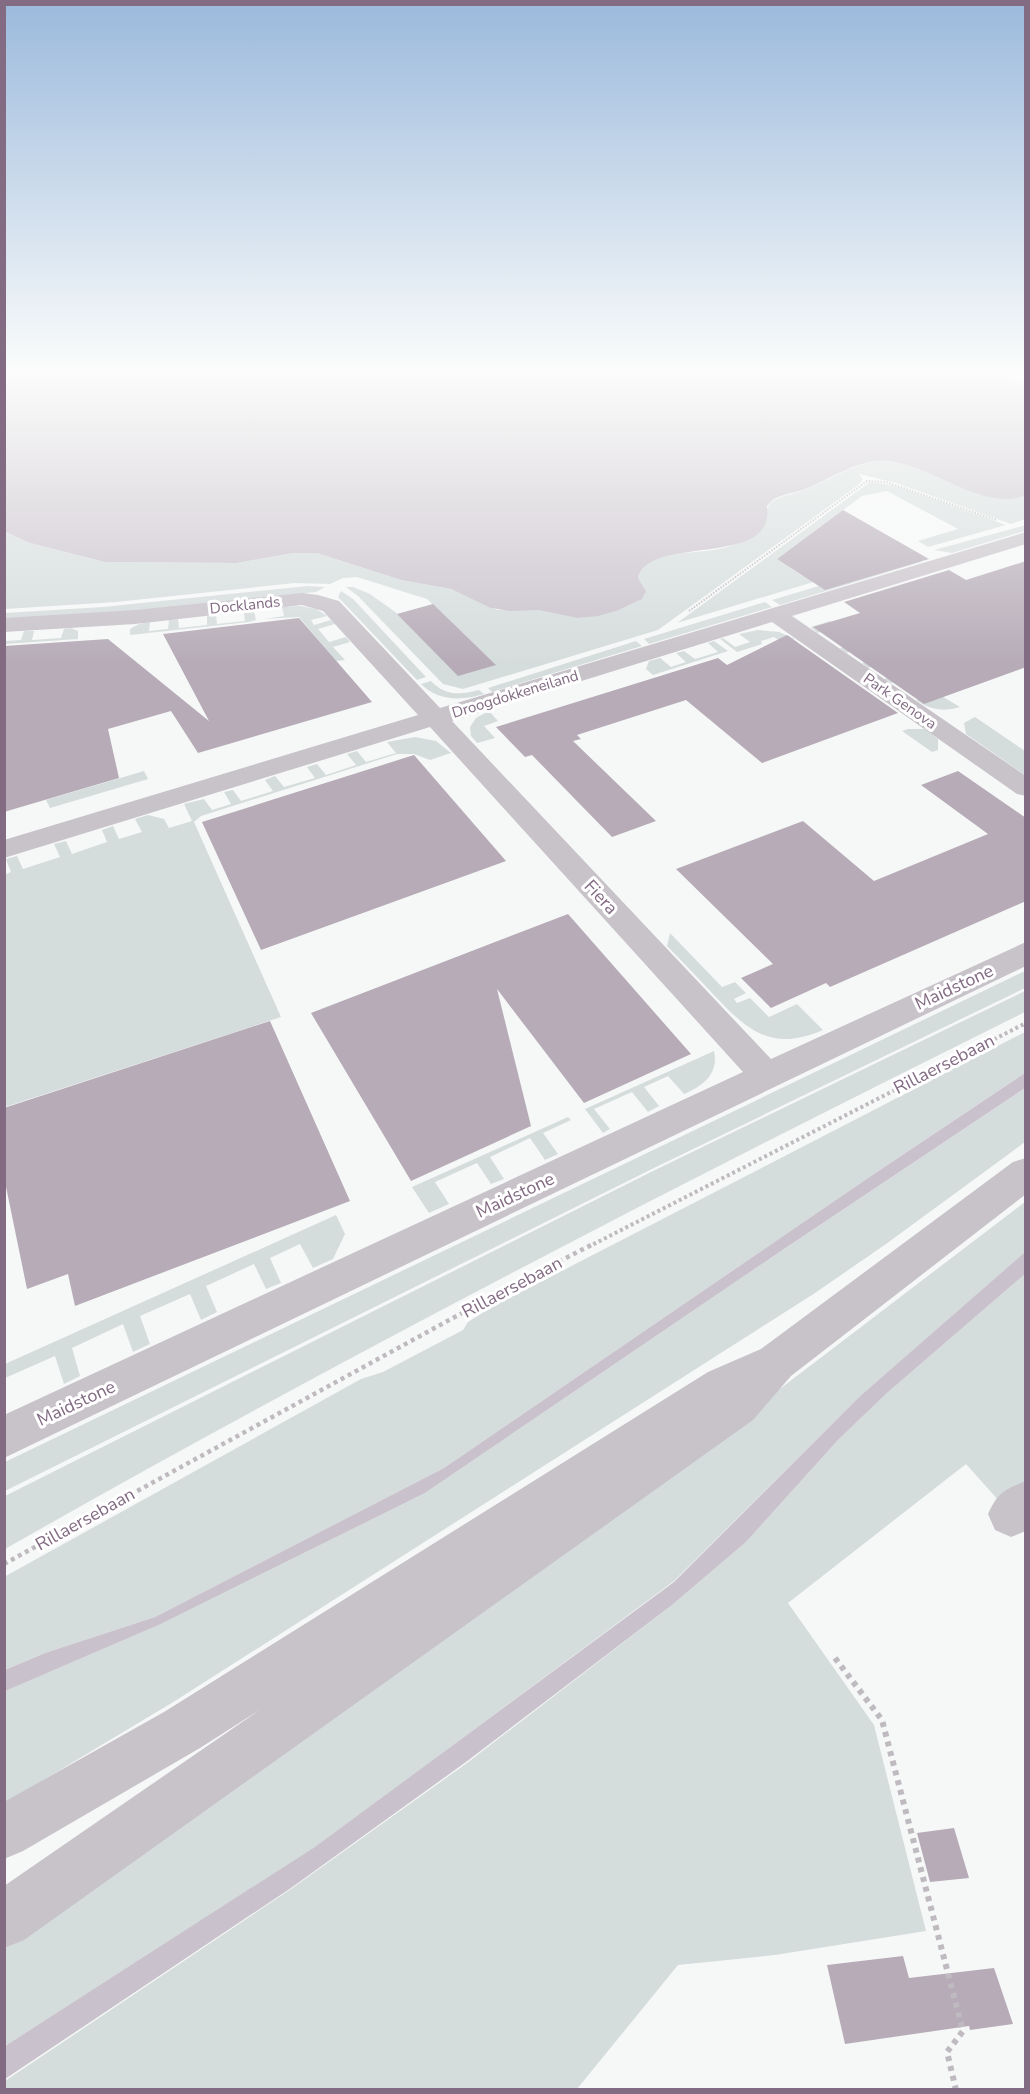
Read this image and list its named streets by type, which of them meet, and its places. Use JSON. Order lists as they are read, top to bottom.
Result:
{
  "streets": {
    "street": [
      "Docklands",
      "Droogdokkeneiland",
      "Park Genova",
      "Fiera",
      "Maidstone"
    ],
    "path": ["Rillaersebaan"]
  },
  "crossings": [
    ["Docklands", "Droogdokkeneiland"],
    ["Docklands", "Fiera"],
    ["Droogdokkeneiland", "Park Genova"],
    ["Droogdokkeneiland", "Fiera"],
    ["Fiera", "Maidstone"]
  ]
}
